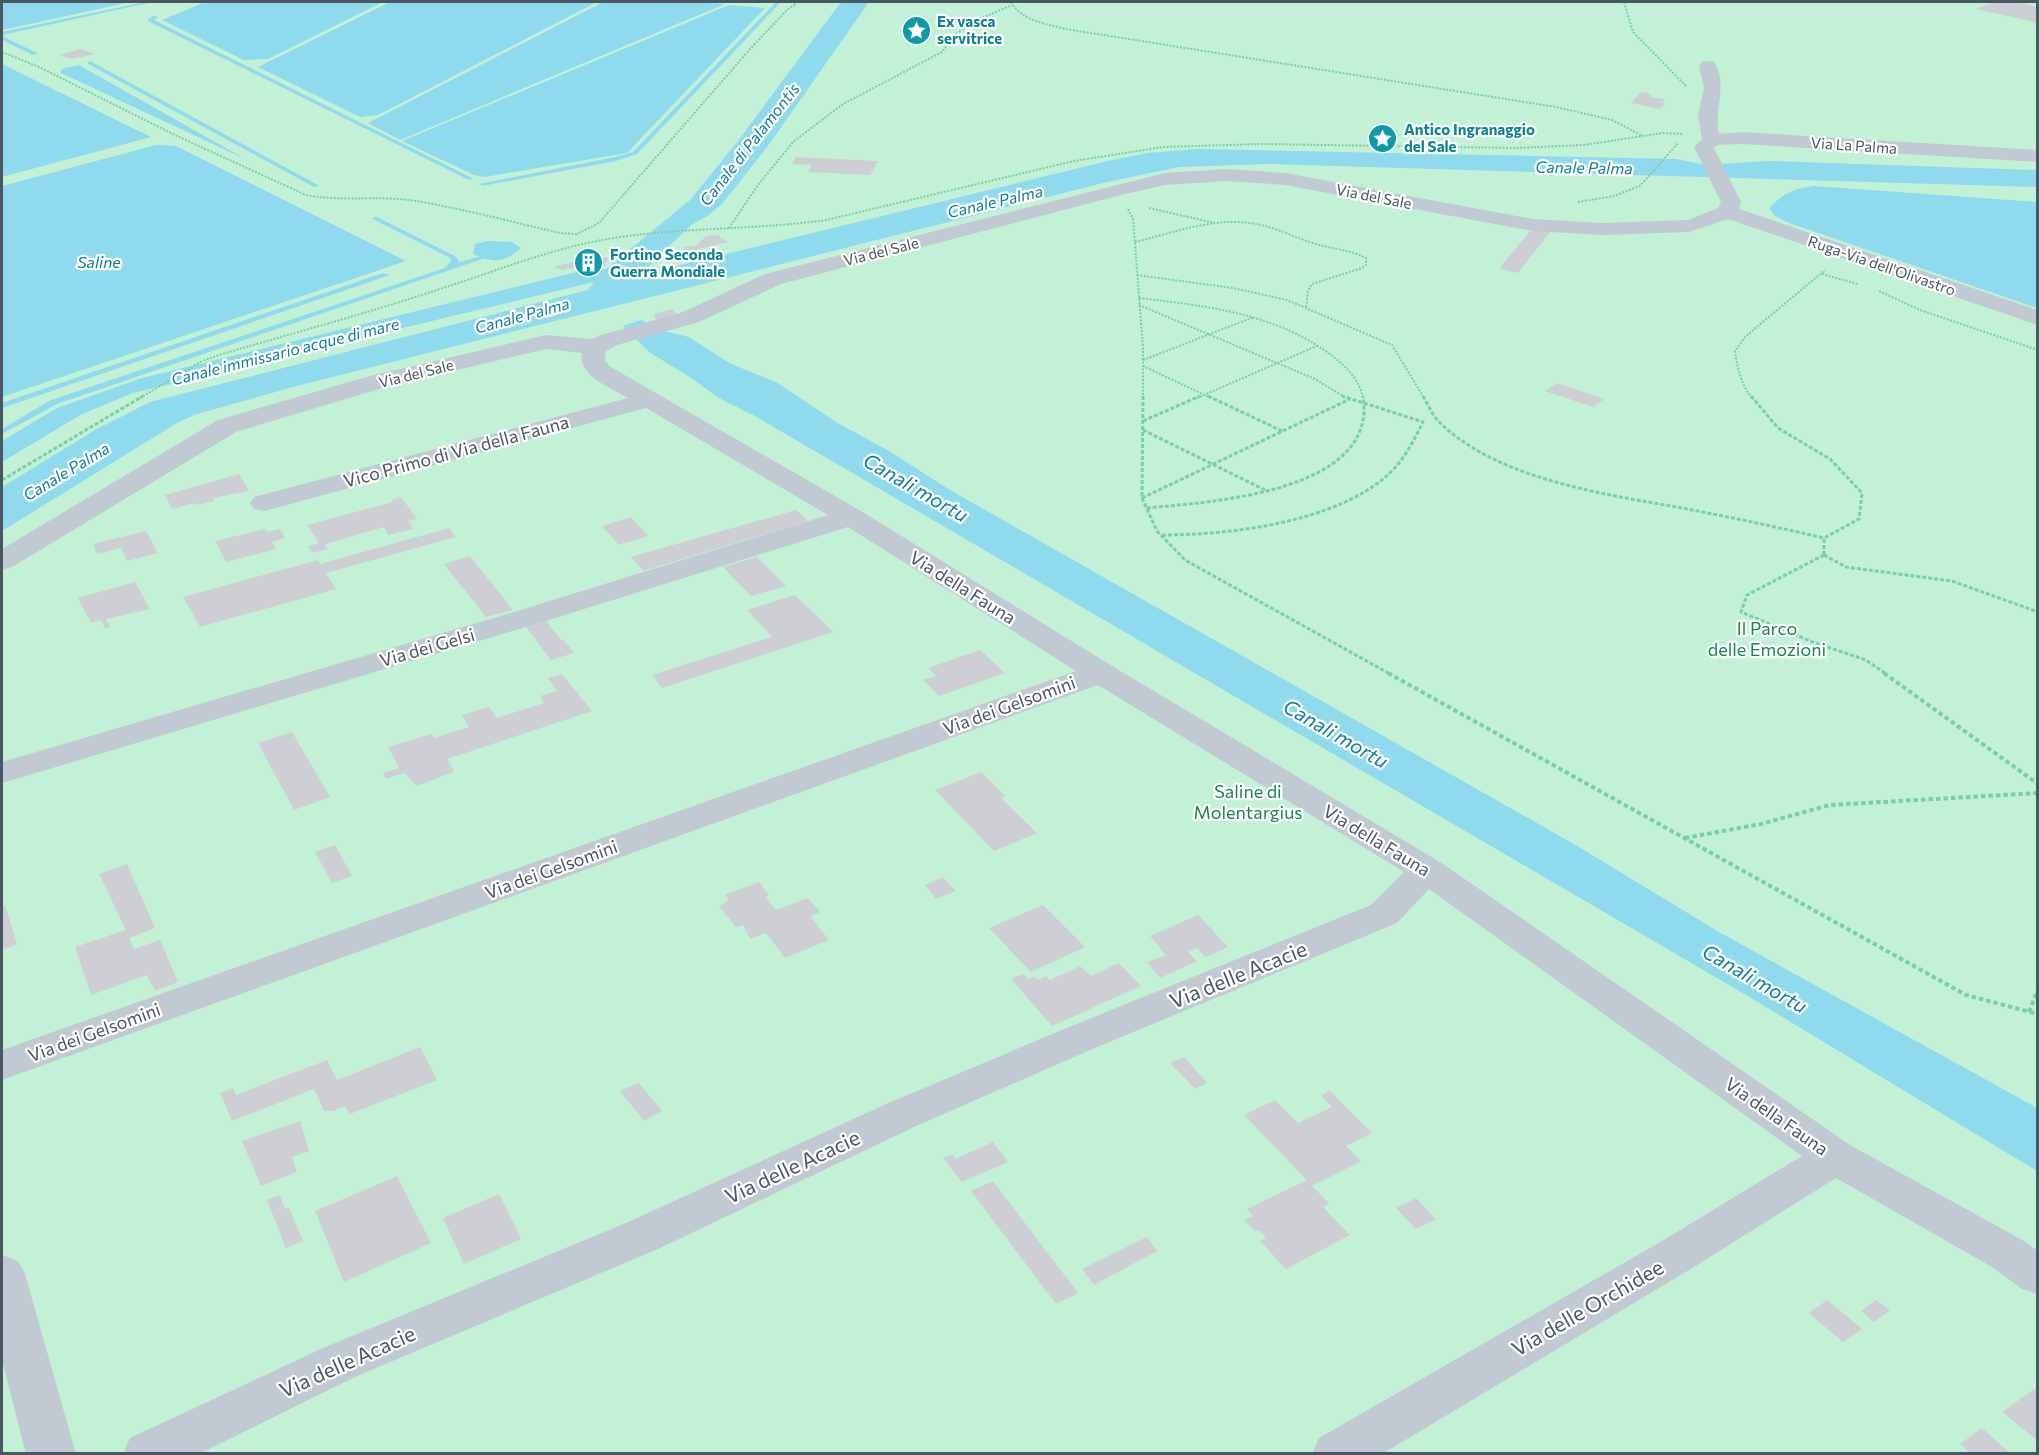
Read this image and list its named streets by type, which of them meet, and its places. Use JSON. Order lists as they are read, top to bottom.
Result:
{
  "streets": {
    "street": [
      "Via La Palma",
      "Via del Sale",
      "Ruga-Via dell'Olivastro",
      "Vico Primo di Via della Fauna",
      "Via della Fauna",
      "Via dei Gelsi",
      "Via dei Gelsomini",
      "Via delle Acacie",
      "Via delle Orchidee"
    ]
  },
  "crossings": [
    ["Via del Sale", "Ruga-Via dell'Olivastro"],
    ["Via del Sale", "Via della Fauna"],
    ["Vico Primo di Via della Fauna", "Via della Fauna"],
    ["Via della Fauna", "Via dei Gelsi"],
    ["Via della Fauna", "Via dei Gelsomini"],
    ["Via della Fauna", "Via delle Acacie"],
    ["Via della Fauna", "Via delle Orchidee"]
  ],
  "water": [
    "Canale di Palamontis",
    "Canale Palma",
    "Saline",
    "Canale immissario acque di mare",
    "Canali mortu"
  ],
  "parks": ["Il Parco delle Emozioni", "Saline di Molentargius"],
  "places": {
    "place": ["Ex vasca servitrice", "Antico Ingranaggio del Sale"],
    "building": ["Fortino Seconda Guerra Mondiale"]
  }
}
